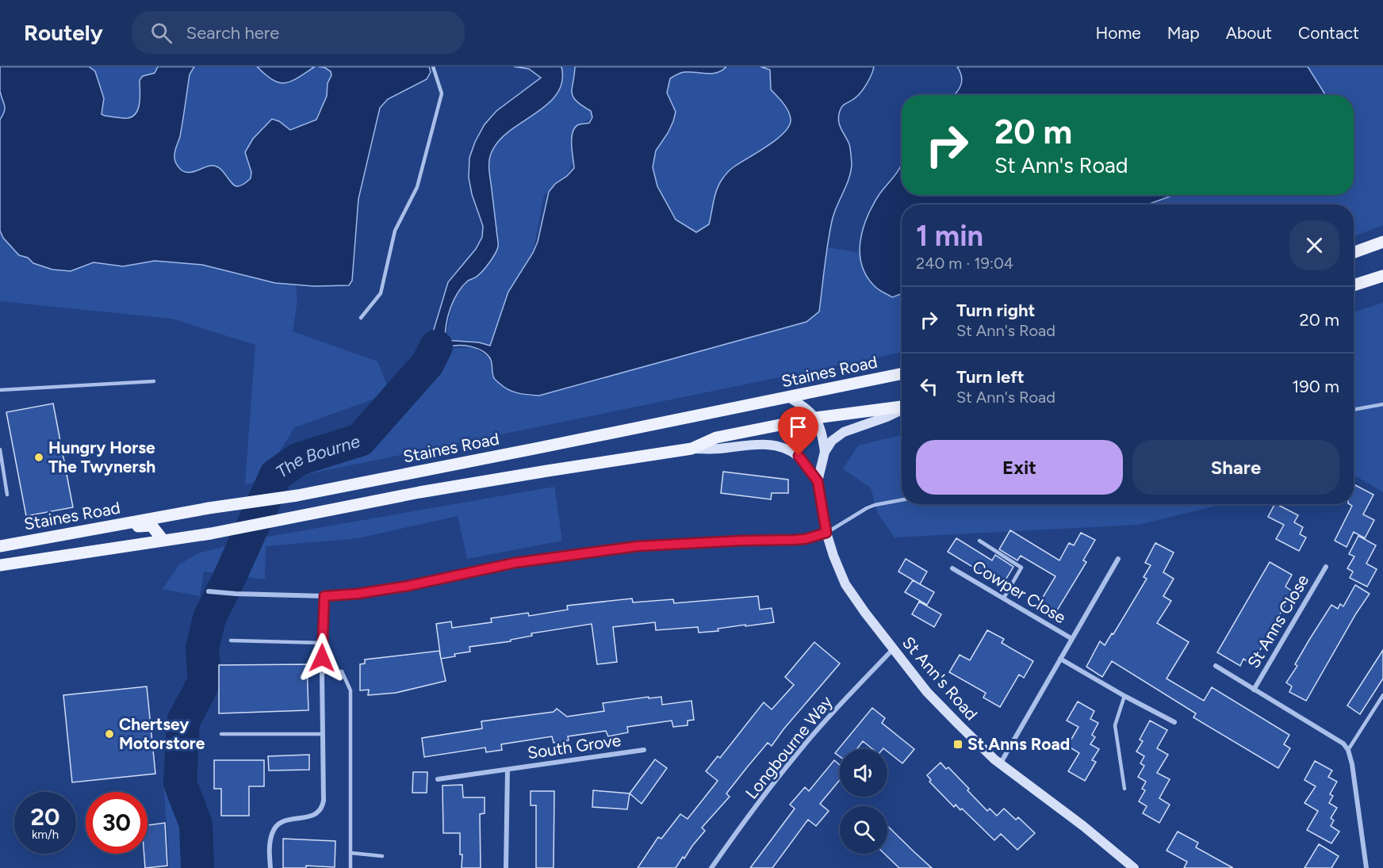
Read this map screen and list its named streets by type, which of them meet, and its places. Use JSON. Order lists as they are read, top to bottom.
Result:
{
  "streets": {
    "main road": ["Staines Road", "St Ann's Road"],
    "street": [
      "Cowper Close",
      "St Anns Close",
      "South Grove",
      "Longbourne Way"
    ]
  },
  "crossings": [
    ["Cowper Close", "St Ann's Road"],
    ["St Ann's Road", "Longbourne Way"]
  ],
  "water": ["The Bourne"],
  "places": {
    "other": ["Hungry Horse The Twynersh", "Chertsey Motorstore"],
    "transit": ["St Anns Road"]
  },
  "page": {
    "header": "Routely",
    "search": "Search here",
    "nav": [
      "Home",
      "Map",
      "About",
      "Contact"
    ],
    "turn": ["20 m", "St Ann's Road"],
    "heading": ["1 min", "240 m · 19:04"],
    "list": [
      {
        "name": "Turn right",
        "note": "St Ann's Road",
        "value": "20 m"
      },
      {
        "name": "Turn left",
        "note": "St Ann's Road",
        "value": "190 m"
      }
    ],
    "buttons": ["Exit", "Share"],
    "speed": "20 km/h",
    "limit": "30"
  }
}
